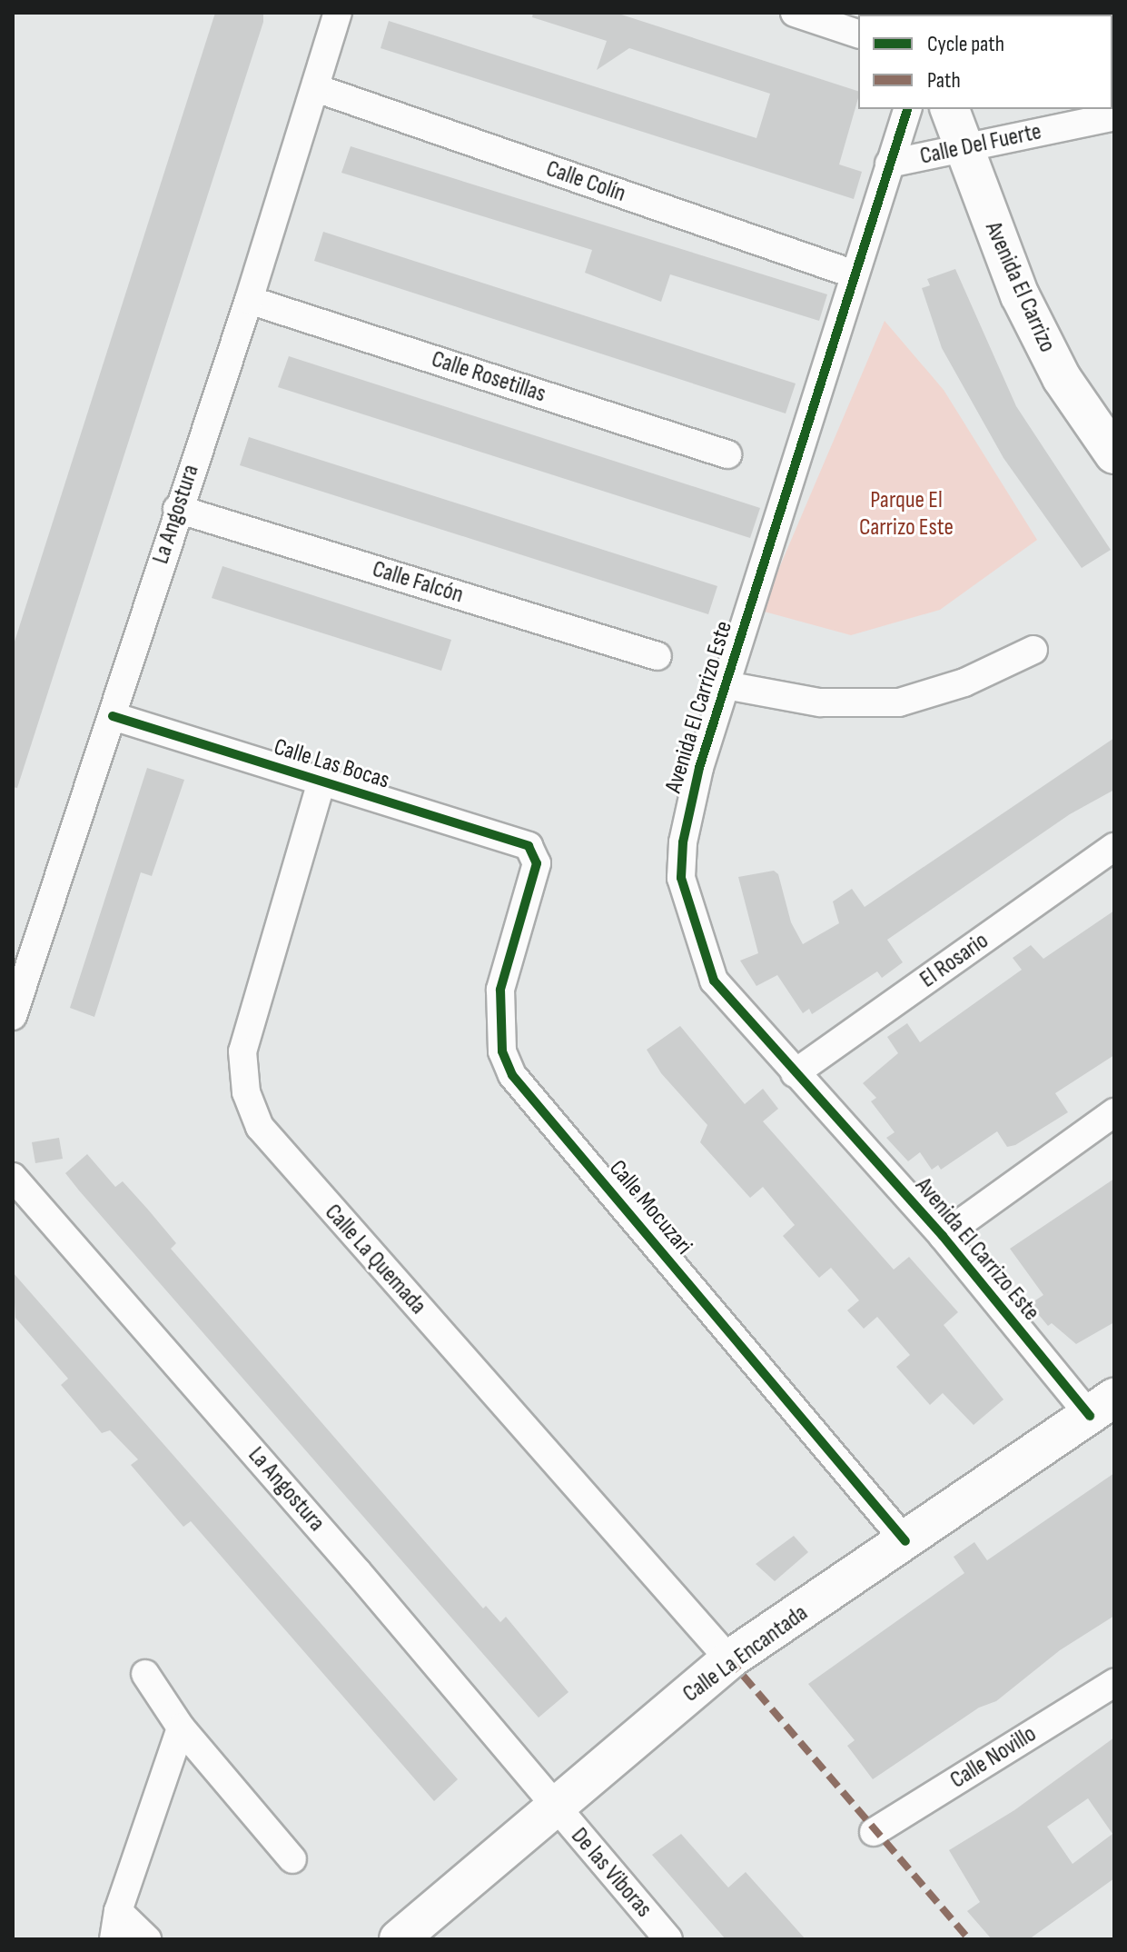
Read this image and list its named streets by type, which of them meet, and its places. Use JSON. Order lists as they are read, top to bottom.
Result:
{
  "streets": {
    "street": [
      "Calle Del Fuerte",
      "Calle Colín",
      "Avenida El Carrizo",
      "Calle Rosetillas",
      "La Angostura",
      "Calle Falcón",
      "Avenida El Carrizo Este",
      "Calle Las Bocas",
      "El Rosario",
      "Calle Mocuzari",
      "Calle La Quemada",
      "Calle La Encantada",
      "Calle Novillo",
      "De las Viboras"
    ]
  },
  "crossings": [
    ["Calle Del Fuerte", "Avenida El Carrizo"],
    ["Calle Del Fuerte", "Avenida El Carrizo Este"],
    ["Calle Colín", "La Angostura"],
    ["Calle Colín", "Avenida El Carrizo Este"],
    ["Calle Rosetillas", "La Angostura"],
    ["La Angostura", "Calle Falcón"],
    ["La Angostura", "Calle Las Bocas"],
    ["La Angostura", "Calle La Encantada"],
    ["La Angostura", "De las Viboras"],
    ["Avenida El Carrizo Este", "El Rosario"],
    ["Avenida El Carrizo Este", "Calle La Encantada"],
    ["Calle Las Bocas", "Calle Mocuzari"],
    ["Calle Las Bocas", "Calle La Quemada"],
    ["Calle Mocuzari", "Calle La Encantada"],
    ["Calle La Quemada", "Calle La Encantada"],
    ["Calle La Encantada", "De las Viboras"]
  ],
  "parks": ["Parque El Carrizo Este"],
  "legend": ["Cycle path", "Path"]
}
